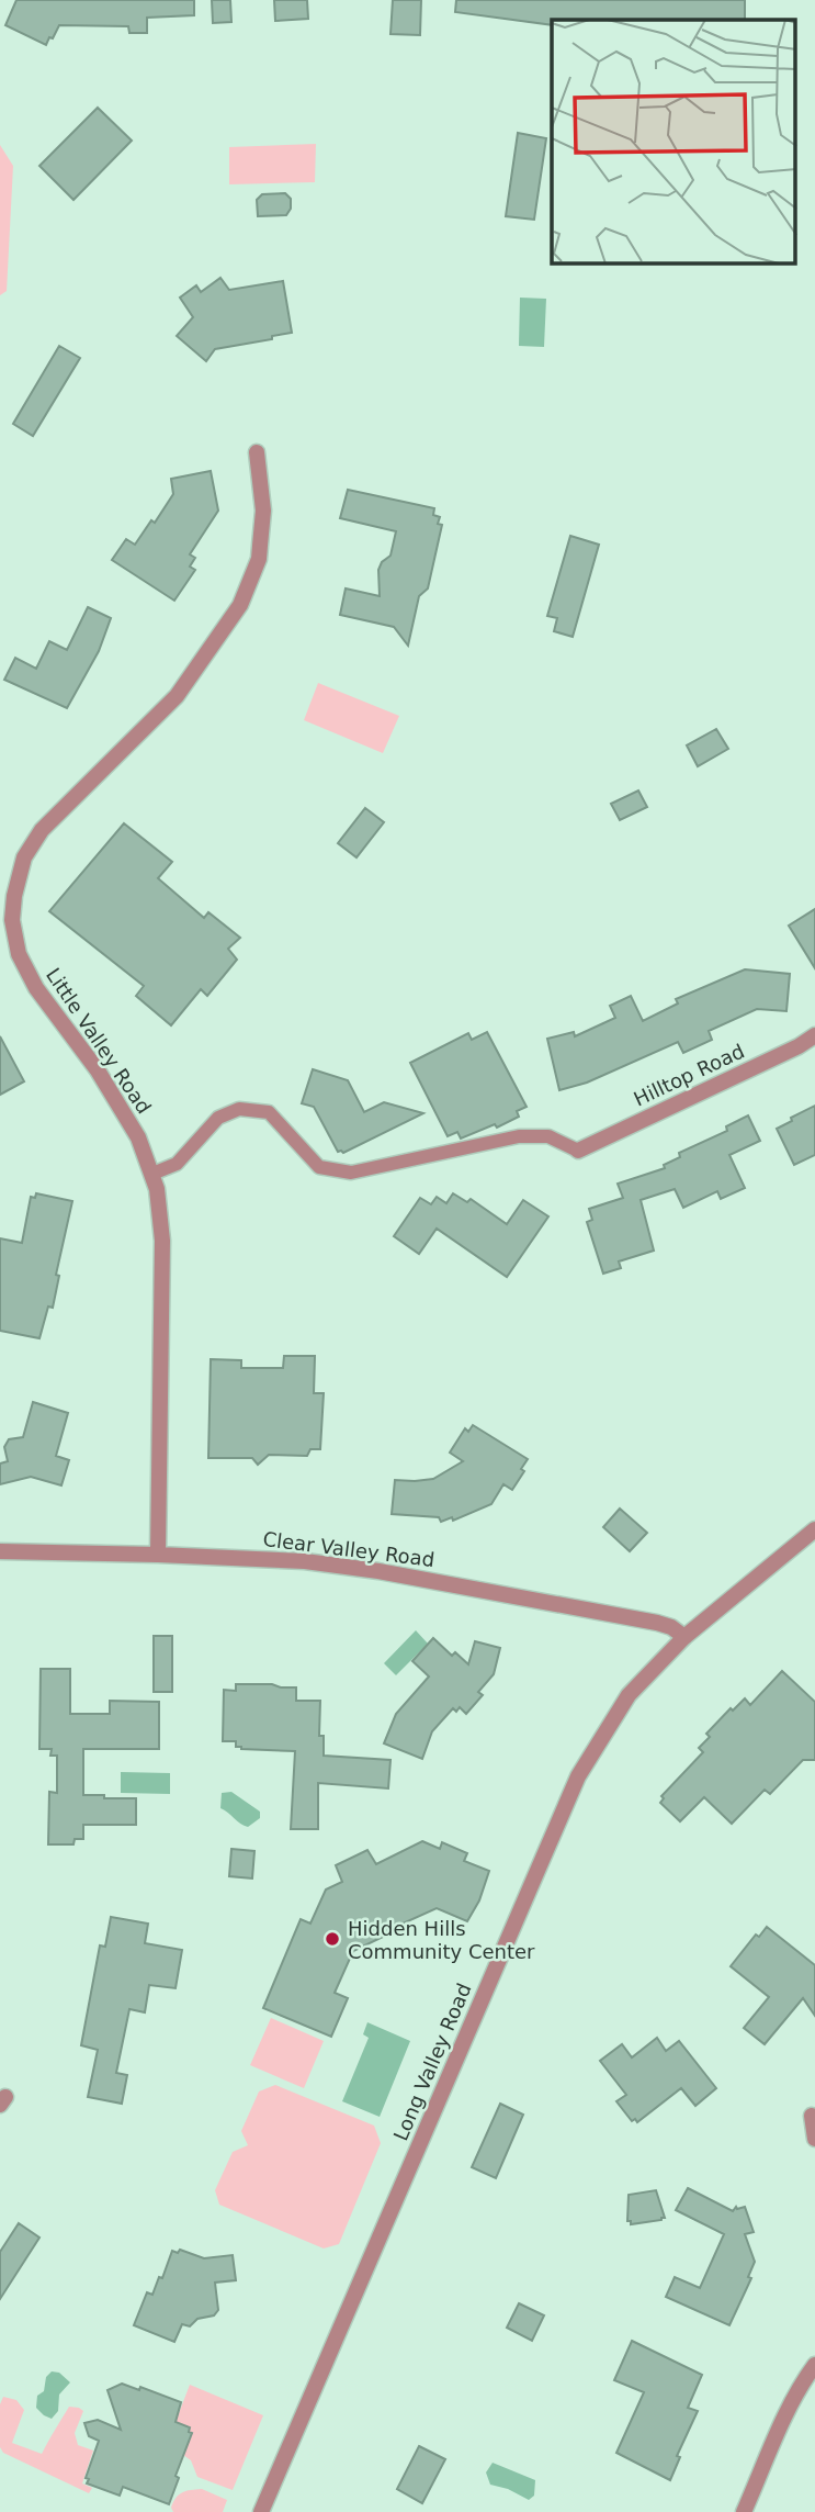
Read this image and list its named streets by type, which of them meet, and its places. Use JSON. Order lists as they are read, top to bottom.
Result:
{
  "streets": {
    "street": [
      "Little Valley Road",
      "Hilltop Road",
      "Clear Valley Road",
      "Long Valley Road"
    ]
  },
  "crossings": [
    ["Little Valley Road", "Clear Valley Road"],
    ["Clear Valley Road", "Long Valley Road"]
  ],
  "places": ["Hidden Hills Community Center"]
}
